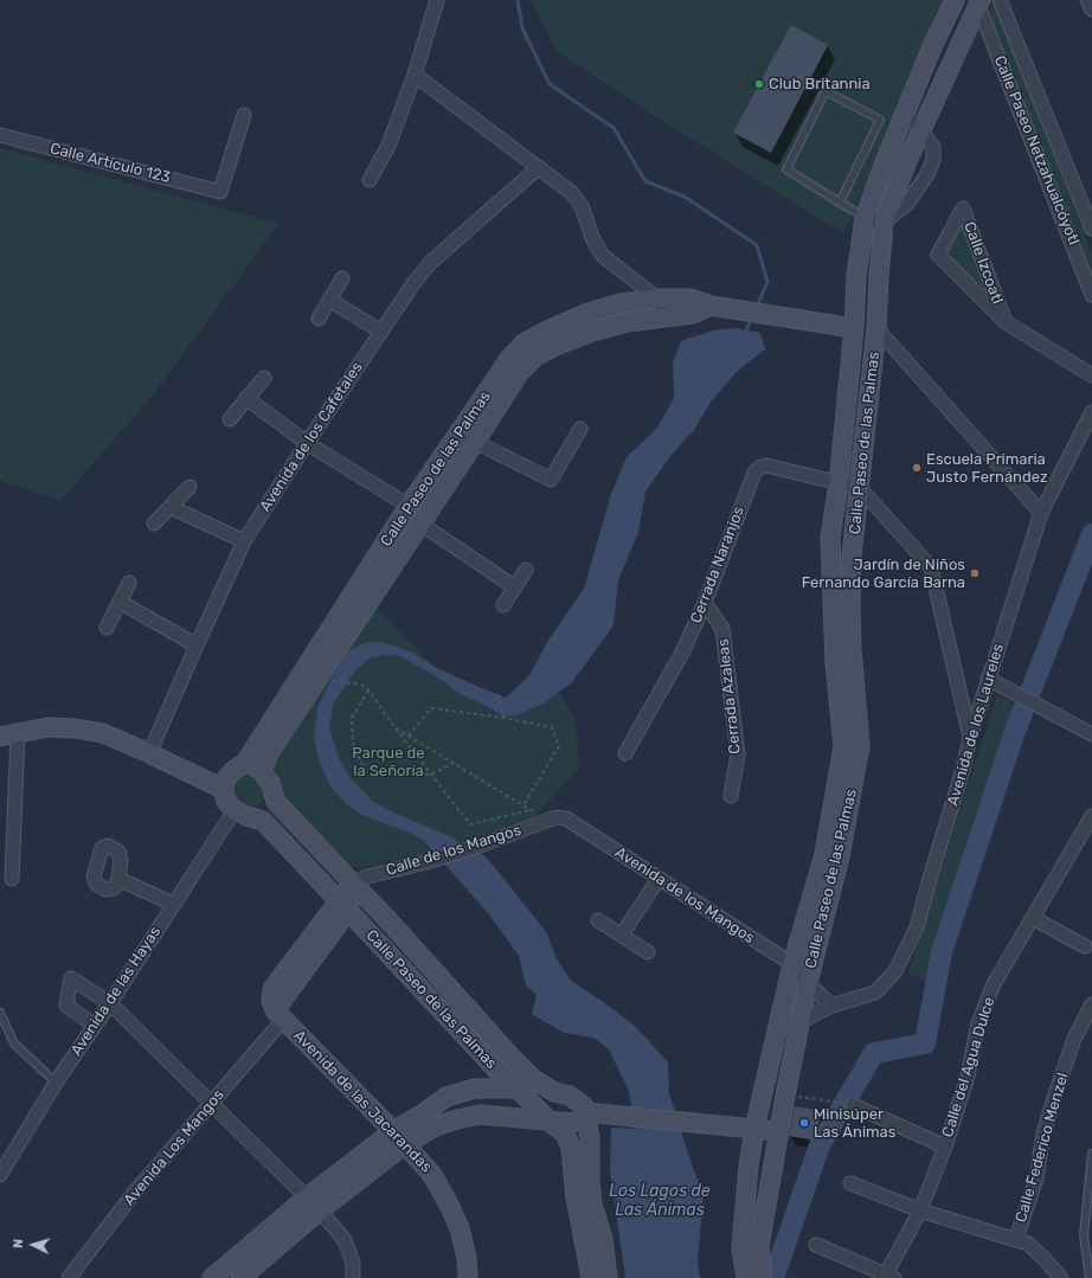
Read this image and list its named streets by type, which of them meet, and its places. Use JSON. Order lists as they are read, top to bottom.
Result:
{
  "streets": {
    "main road": ["Calle Paseo de las Palmas", "Avenida de las Jacarandas"],
    "street": [
      "Calle Paseo Netzahualcóyotl",
      "Calle Artículo 123",
      "Calle Izcoatl",
      "Avenida de los Cafetales",
      "Cerrada Naranjos",
      "Cerrada Azaleas",
      "Avenida de los Laureles",
      "Calle de los Mangos",
      "Avenida de los Mangos",
      "Avenida de las Hayas",
      "Calle del Agua Dulce",
      "Avenida Los Mangos",
      "Calle Federico Menzel"
    ]
  },
  "crossings": [
    ["Calle Paseo Netzahualcóyotl", "Calle Paseo de las Palmas"],
    ["Calle Paseo de las Palmas", "Cerrada Naranjos"],
    ["Calle Paseo de las Palmas", "Avenida de los Laureles"],
    ["Calle Paseo de las Palmas", "Calle de los Mangos"],
    ["Calle Paseo de las Palmas", "Avenida de los Mangos"],
    ["Calle Paseo de las Palmas", "Avenida de las Hayas"],
    ["Cerrada Naranjos", "Cerrada Azaleas"],
    ["Calle de los Mangos", "Avenida de los Mangos"],
    ["Avenida de las Jacarandas", "Avenida Los Mangos"]
  ],
  "water": ["Los Lagos de Las Ánimas"],
  "parks": ["Parque de la Señoría"],
  "places": [
    "Club Britannia",
    "Escuela Primaria Justo Fernández",
    "Jardín de Niños Fernando García Barna",
    "Minisúper Las Ánimas"
  ],
  "north": "left"
}
